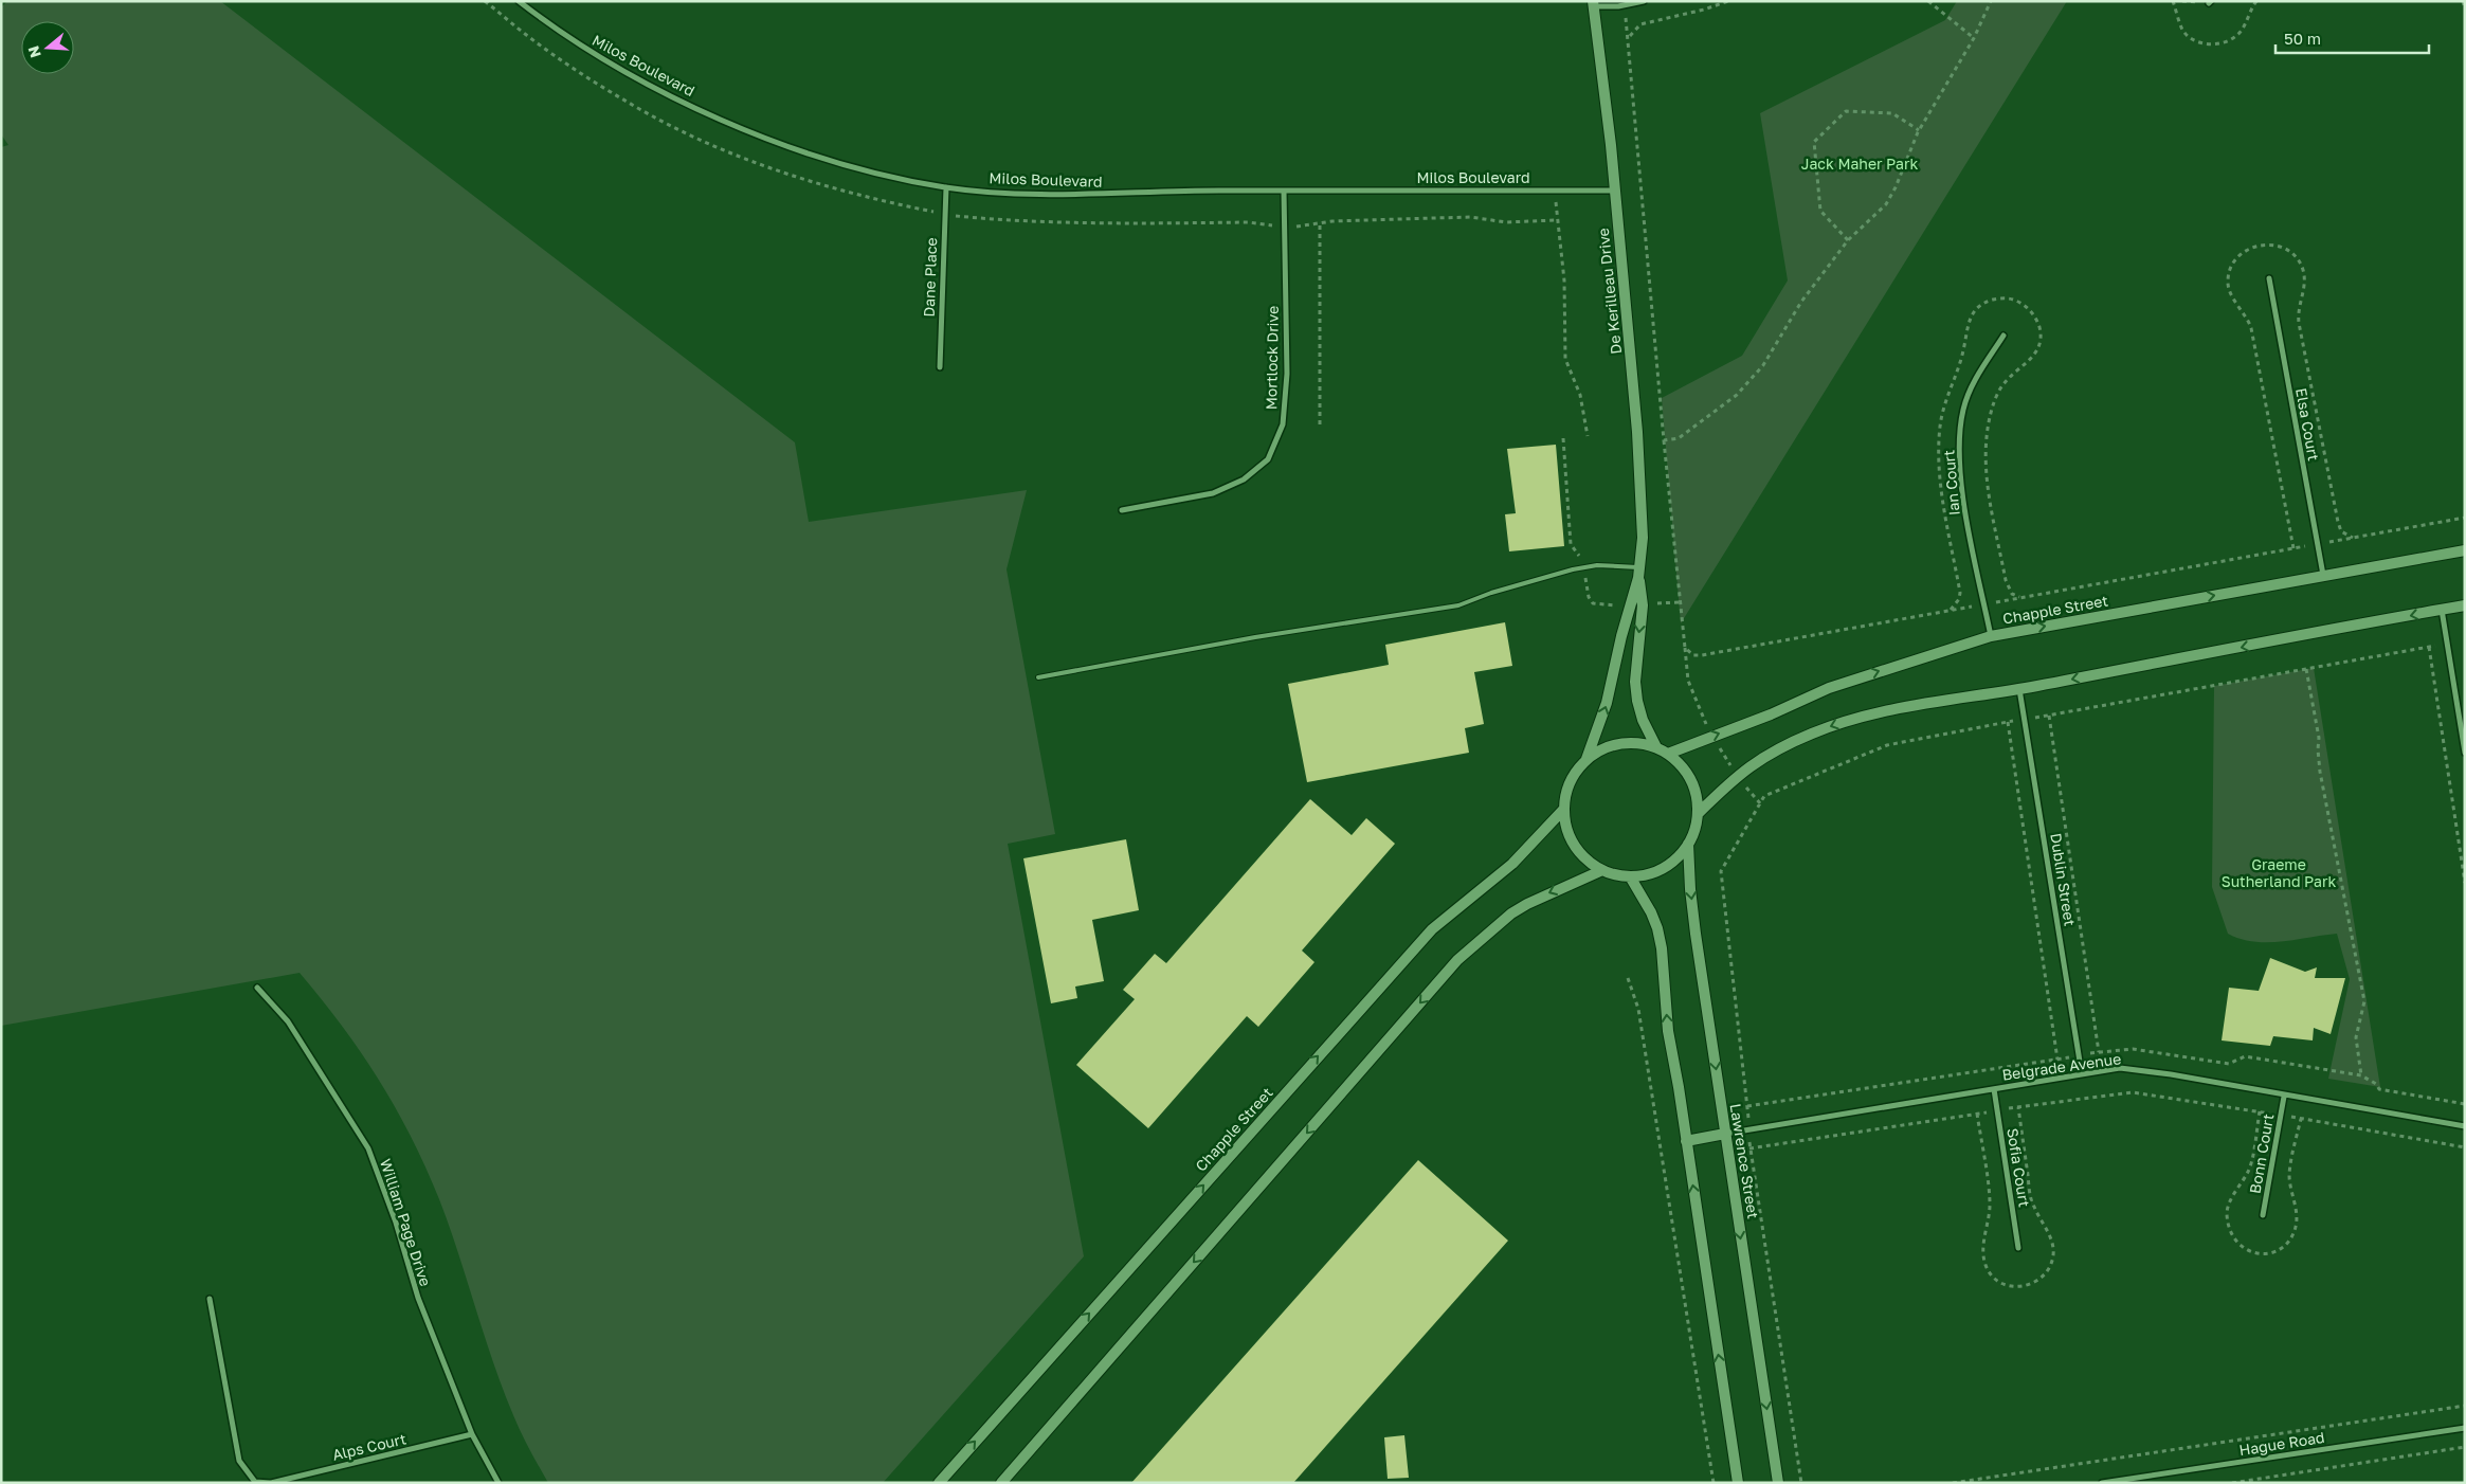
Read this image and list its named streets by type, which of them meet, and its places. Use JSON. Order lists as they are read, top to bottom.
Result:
{
  "streets": {
    "street": [
      "Milos Boulevard",
      "Dane Place",
      "De Kerilleau Drive",
      "Mortlock Drive",
      "Elsa Court",
      "Ian Court",
      "Chapple Street",
      "Dublin Street",
      "Belgrade Avenue",
      "Bonn Court",
      "Lawrence Street",
      "Sofia Court",
      "William Page Drive",
      "Hague Road",
      "Alps Court"
    ]
  },
  "crossings": [
    ["Milos Boulevard", "Dane Place"],
    ["Milos Boulevard", "De Kerilleau Drive"],
    ["Milos Boulevard", "Mortlock Drive"],
    ["De Kerilleau Drive", "Chapple Street"],
    ["De Kerilleau Drive", "Lawrence Street"],
    ["Elsa Court", "Chapple Street"],
    ["Ian Court", "Chapple Street"],
    ["Chapple Street", "Lawrence Street"],
    ["Dublin Street", "Belgrade Avenue"],
    ["Belgrade Avenue", "Bonn Court"],
    ["Belgrade Avenue", "Lawrence Street"],
    ["Belgrade Avenue", "Sofia Court"],
    ["William Page Drive", "Alps Court"]
  ],
  "parks": ["Jack Maher Park", "Graeme Sutherland Park"],
  "scale_bar": "50 m",
  "north": "left"
}
